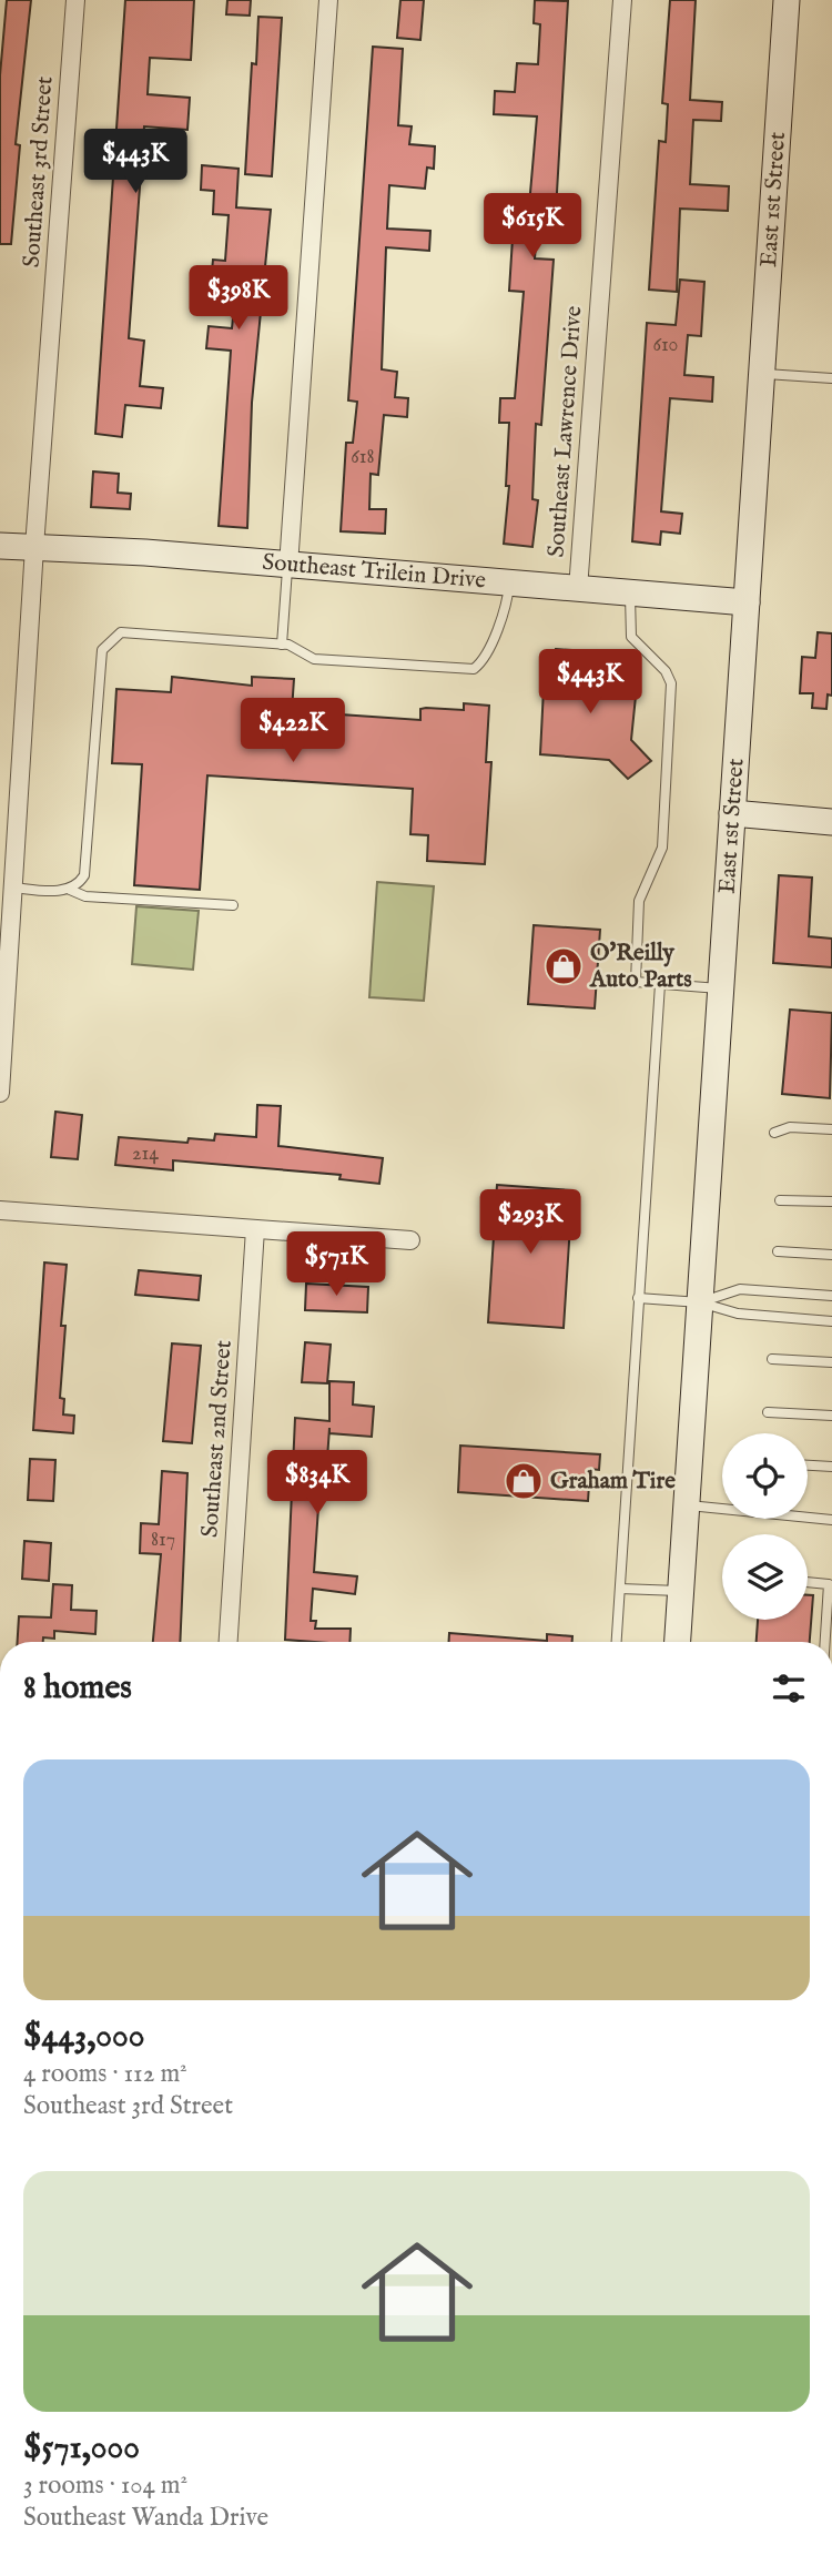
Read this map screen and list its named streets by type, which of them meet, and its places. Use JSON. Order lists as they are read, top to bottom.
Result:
{
  "streets": {
    "main road": ["East 1st Street", "Southeast Trilein Drive"],
    "street": ["Southeast 3rd Street", "Southeast Lawrence Drive", "Southeast 2nd Street"]
  },
  "crossings": [
    ["Southeast 3rd Street", "Southeast Trilein Drive"],
    ["East 1st Street", "Southeast Trilein Drive"],
    ["Southeast Lawrence Drive", "Southeast Trilein Drive"]
  ],
  "places": {
    "shop": ["O'Reilly Auto Parts", "Graham Tire"]
  },
  "house_numbers": [
    "610",
    "618",
    "214",
    "817"
  ],
  "page": {
    "price": [
      "$443K",
      "$615K",
      "$398K",
      "$443K",
      "$422K",
      "$293K",
      "$571K",
      "$834K"
    ],
    "heading": "8 homes",
    "list": [
      {
        "name": "$443,000",
        "note": "4 rooms · 112 m² · Southeast 3rd Street"
      },
      {
        "name": "$571,000",
        "note": "3 rooms · 104 m² · Southeast Wanda Drive"
      }
    ]
  }
}
